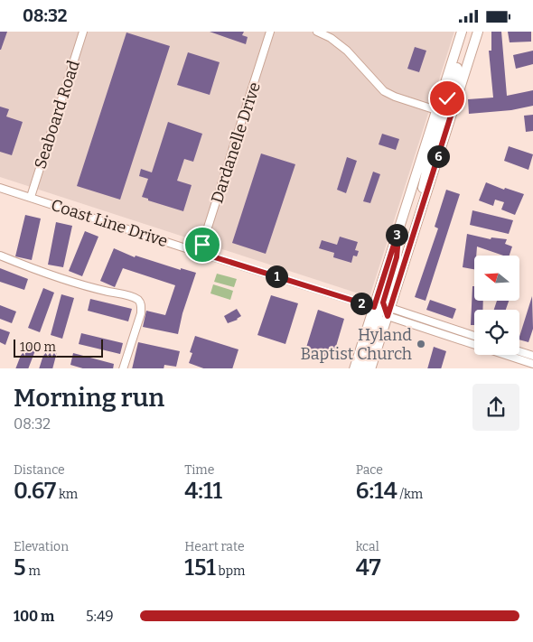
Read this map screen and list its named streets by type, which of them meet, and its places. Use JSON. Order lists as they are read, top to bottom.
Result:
{
  "streets": {
    "street": ["Seaboard Road", "Dardanelle Drive", "Coast Line Drive"]
  },
  "crossings": [
    ["Seaboard Road", "Coast Line Drive"],
    ["Dardanelle Drive", "Coast Line Drive"]
  ],
  "places": ["Hyland Baptist Church"],
  "scale_bar": "100 m",
  "north": "left",
  "page": {
    "status": "08:32",
    "pins": [
      "6",
      "3",
      "1",
      "2"
    ],
    "scale": "100 m",
    "heading": ["Morning run", "08:32"],
    "stats": [
      ["Distance", "0.67 km"],
      ["Time", "4:11"],
      ["Pace", "6:14 /km"],
      ["Elevation", "5 m"],
      ["Heart rate", "151 bpm"],
      ["kcal", "47"]
    ],
    "list": [
      {
        "name": "100 m",
        "note": "5:49"
      }
    ]
  }
}
